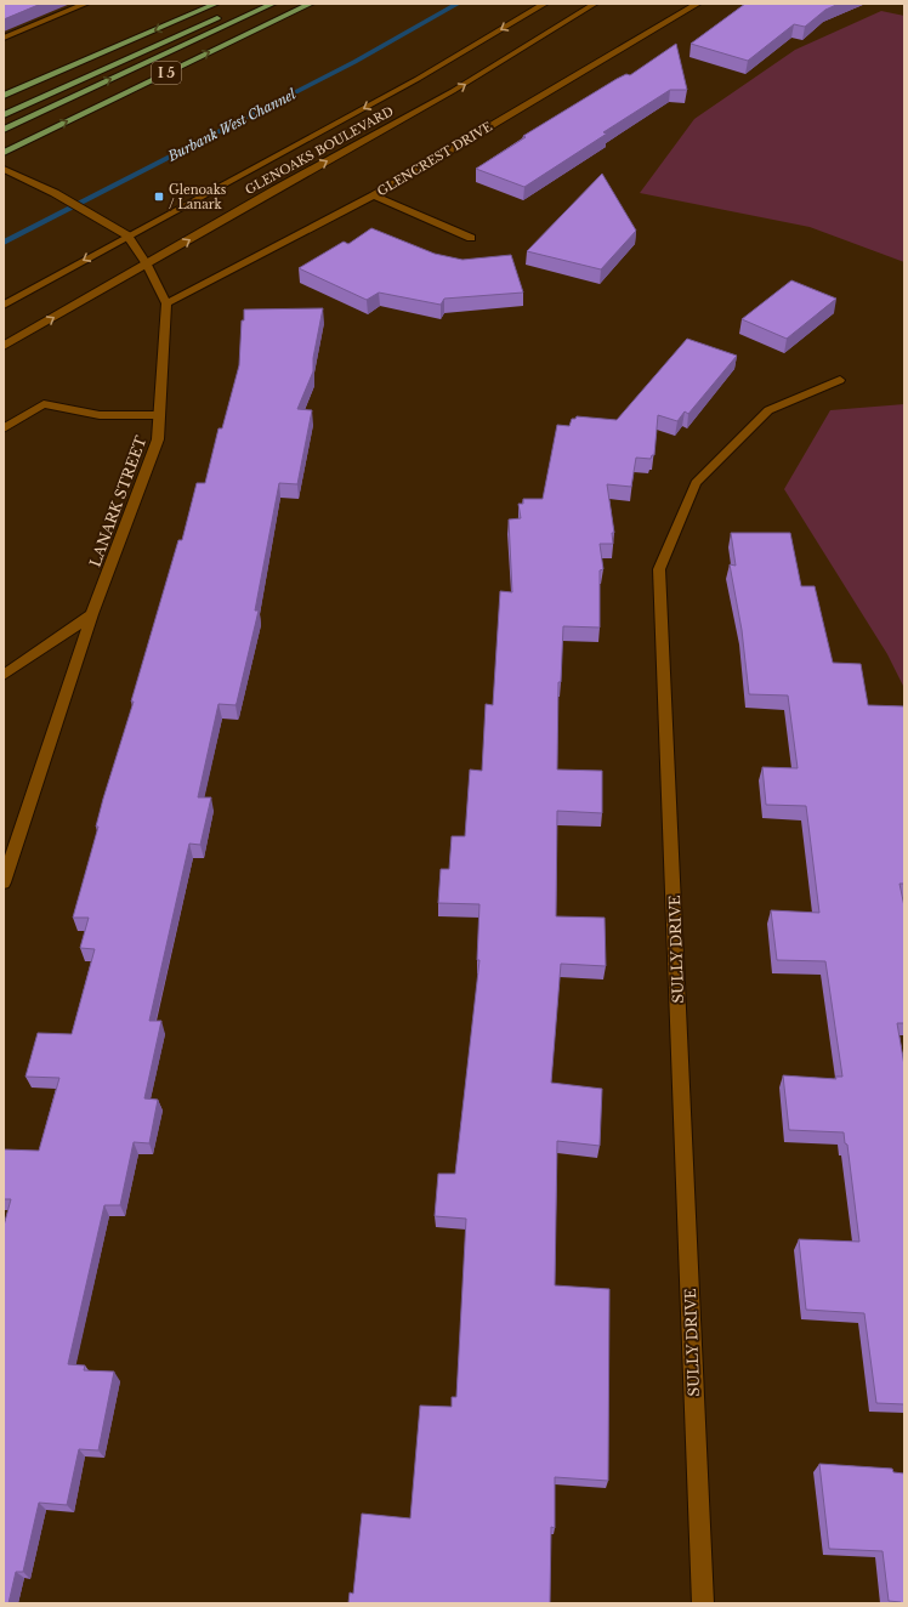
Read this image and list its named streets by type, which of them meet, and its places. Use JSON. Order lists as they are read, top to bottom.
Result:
{
  "streets": {
    "highway": ["I 5"],
    "street": [
      "GLENOAKS BOULEVARD",
      "GLENCREST DRIVE",
      "LANARK STREET",
      "SULLY DRIVE"
    ]
  },
  "crossings": [
    ["GLENOAKS BOULEVARD", "LANARK STREET"],
    ["GLENCREST DRIVE", "LANARK STREET"]
  ],
  "water": ["Burbank West Channel"],
  "places": {
    "transit": ["Glenoaks / Lanark"]
  }
}
